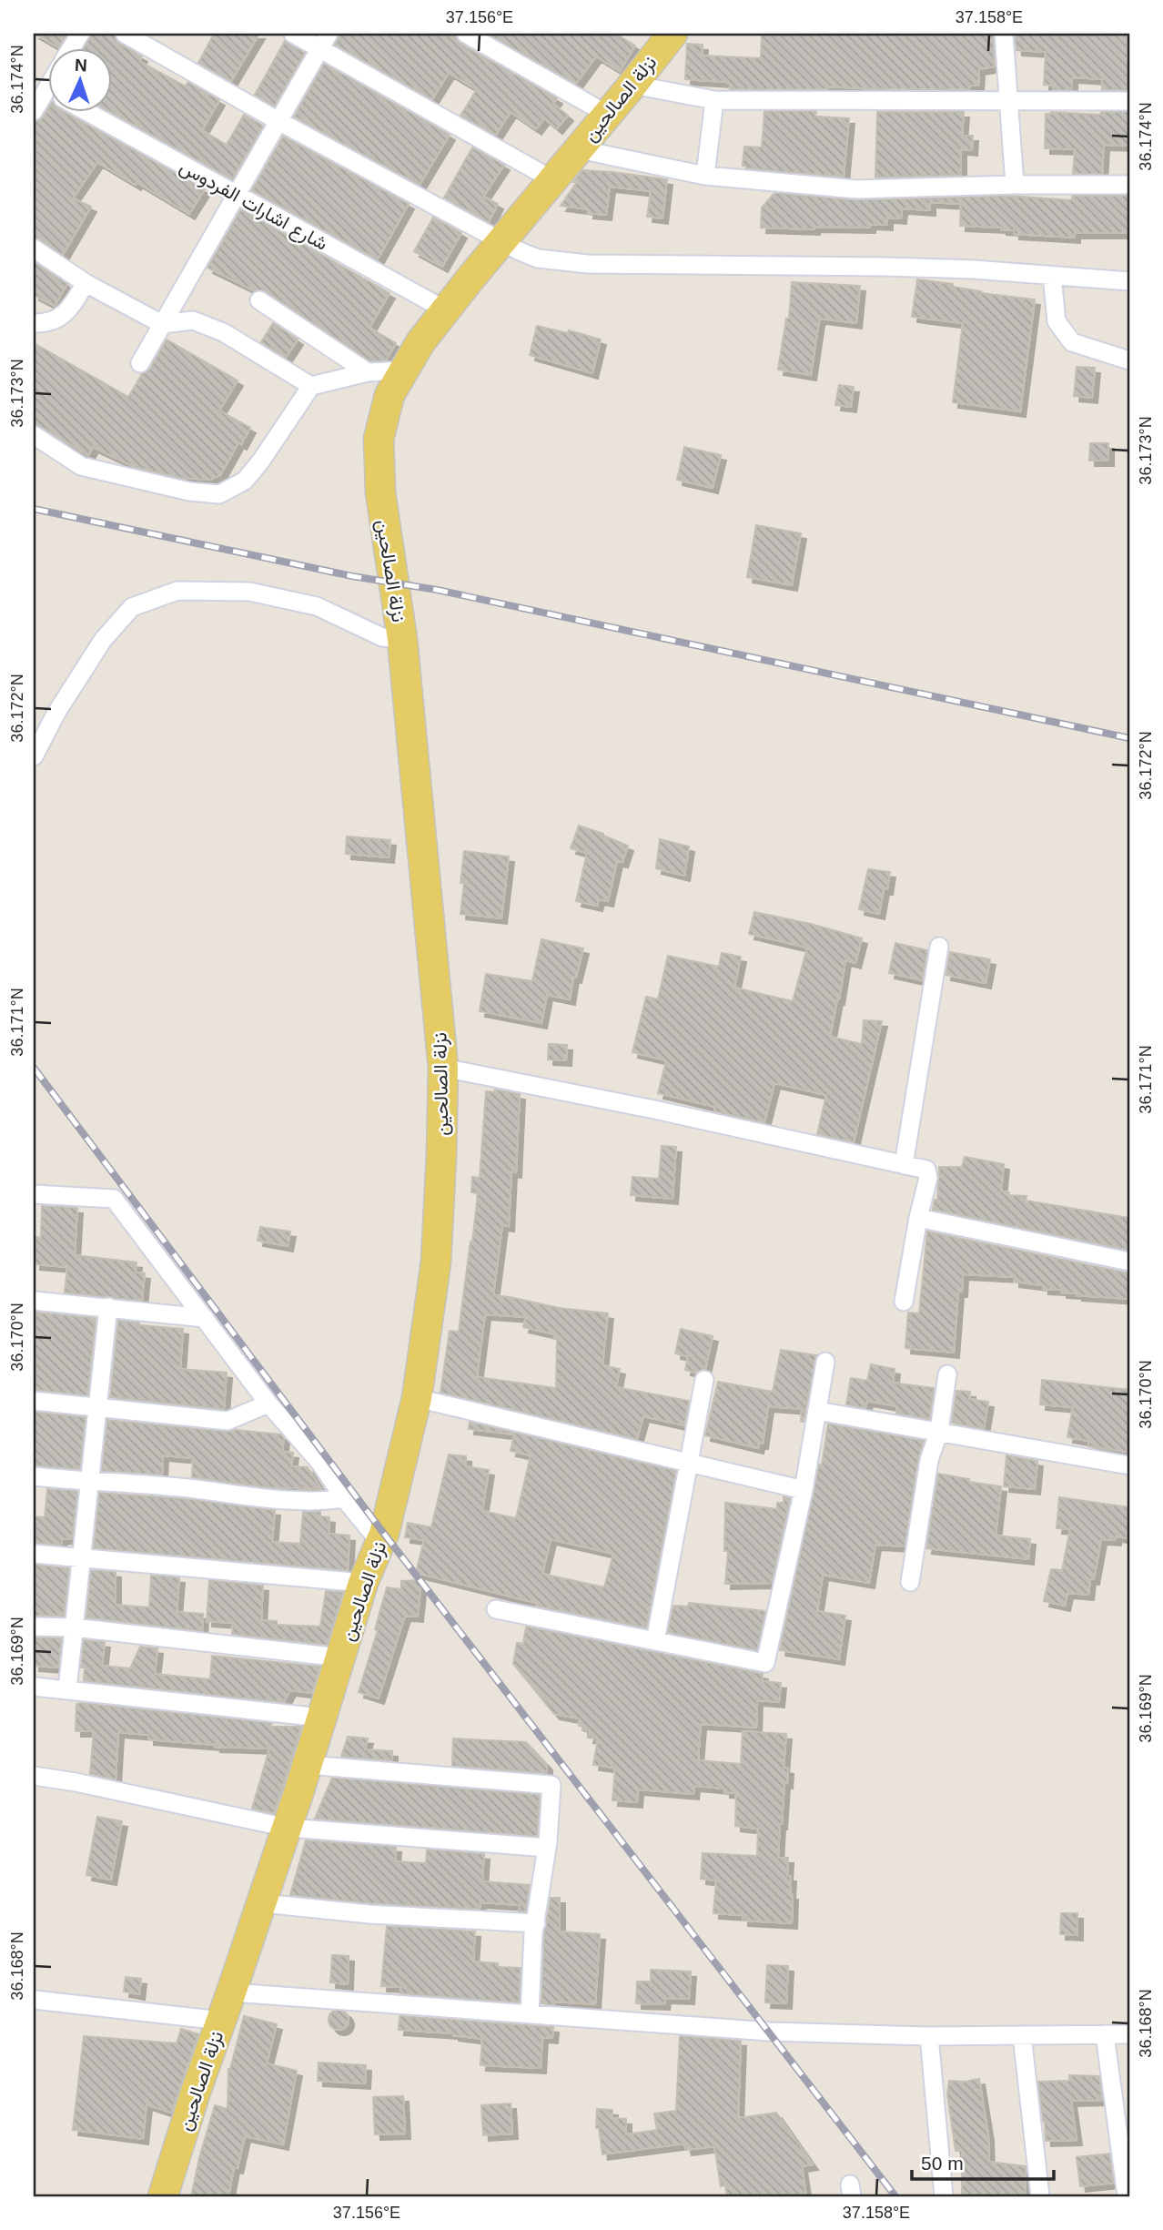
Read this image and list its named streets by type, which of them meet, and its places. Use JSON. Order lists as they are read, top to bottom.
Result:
{
  "streets": {
    "main road": ["نزلة الصالحين"],
    "street": ["شارع اشارات الفردوس"]
  },
  "crossings": [
    ["نزلة الصالحين", "شارع اشارات الفردوس"]
  ],
  "scale_bar": "50 m",
  "north": "top",
  "coordinates": [
    "37.156°E",
    "37.158°E",
    "36.174°N",
    "36.173°N",
    "36.172°N",
    "36.171°N",
    "36.170°N",
    "36.169°N",
    "36.168°N"
  ]
}
